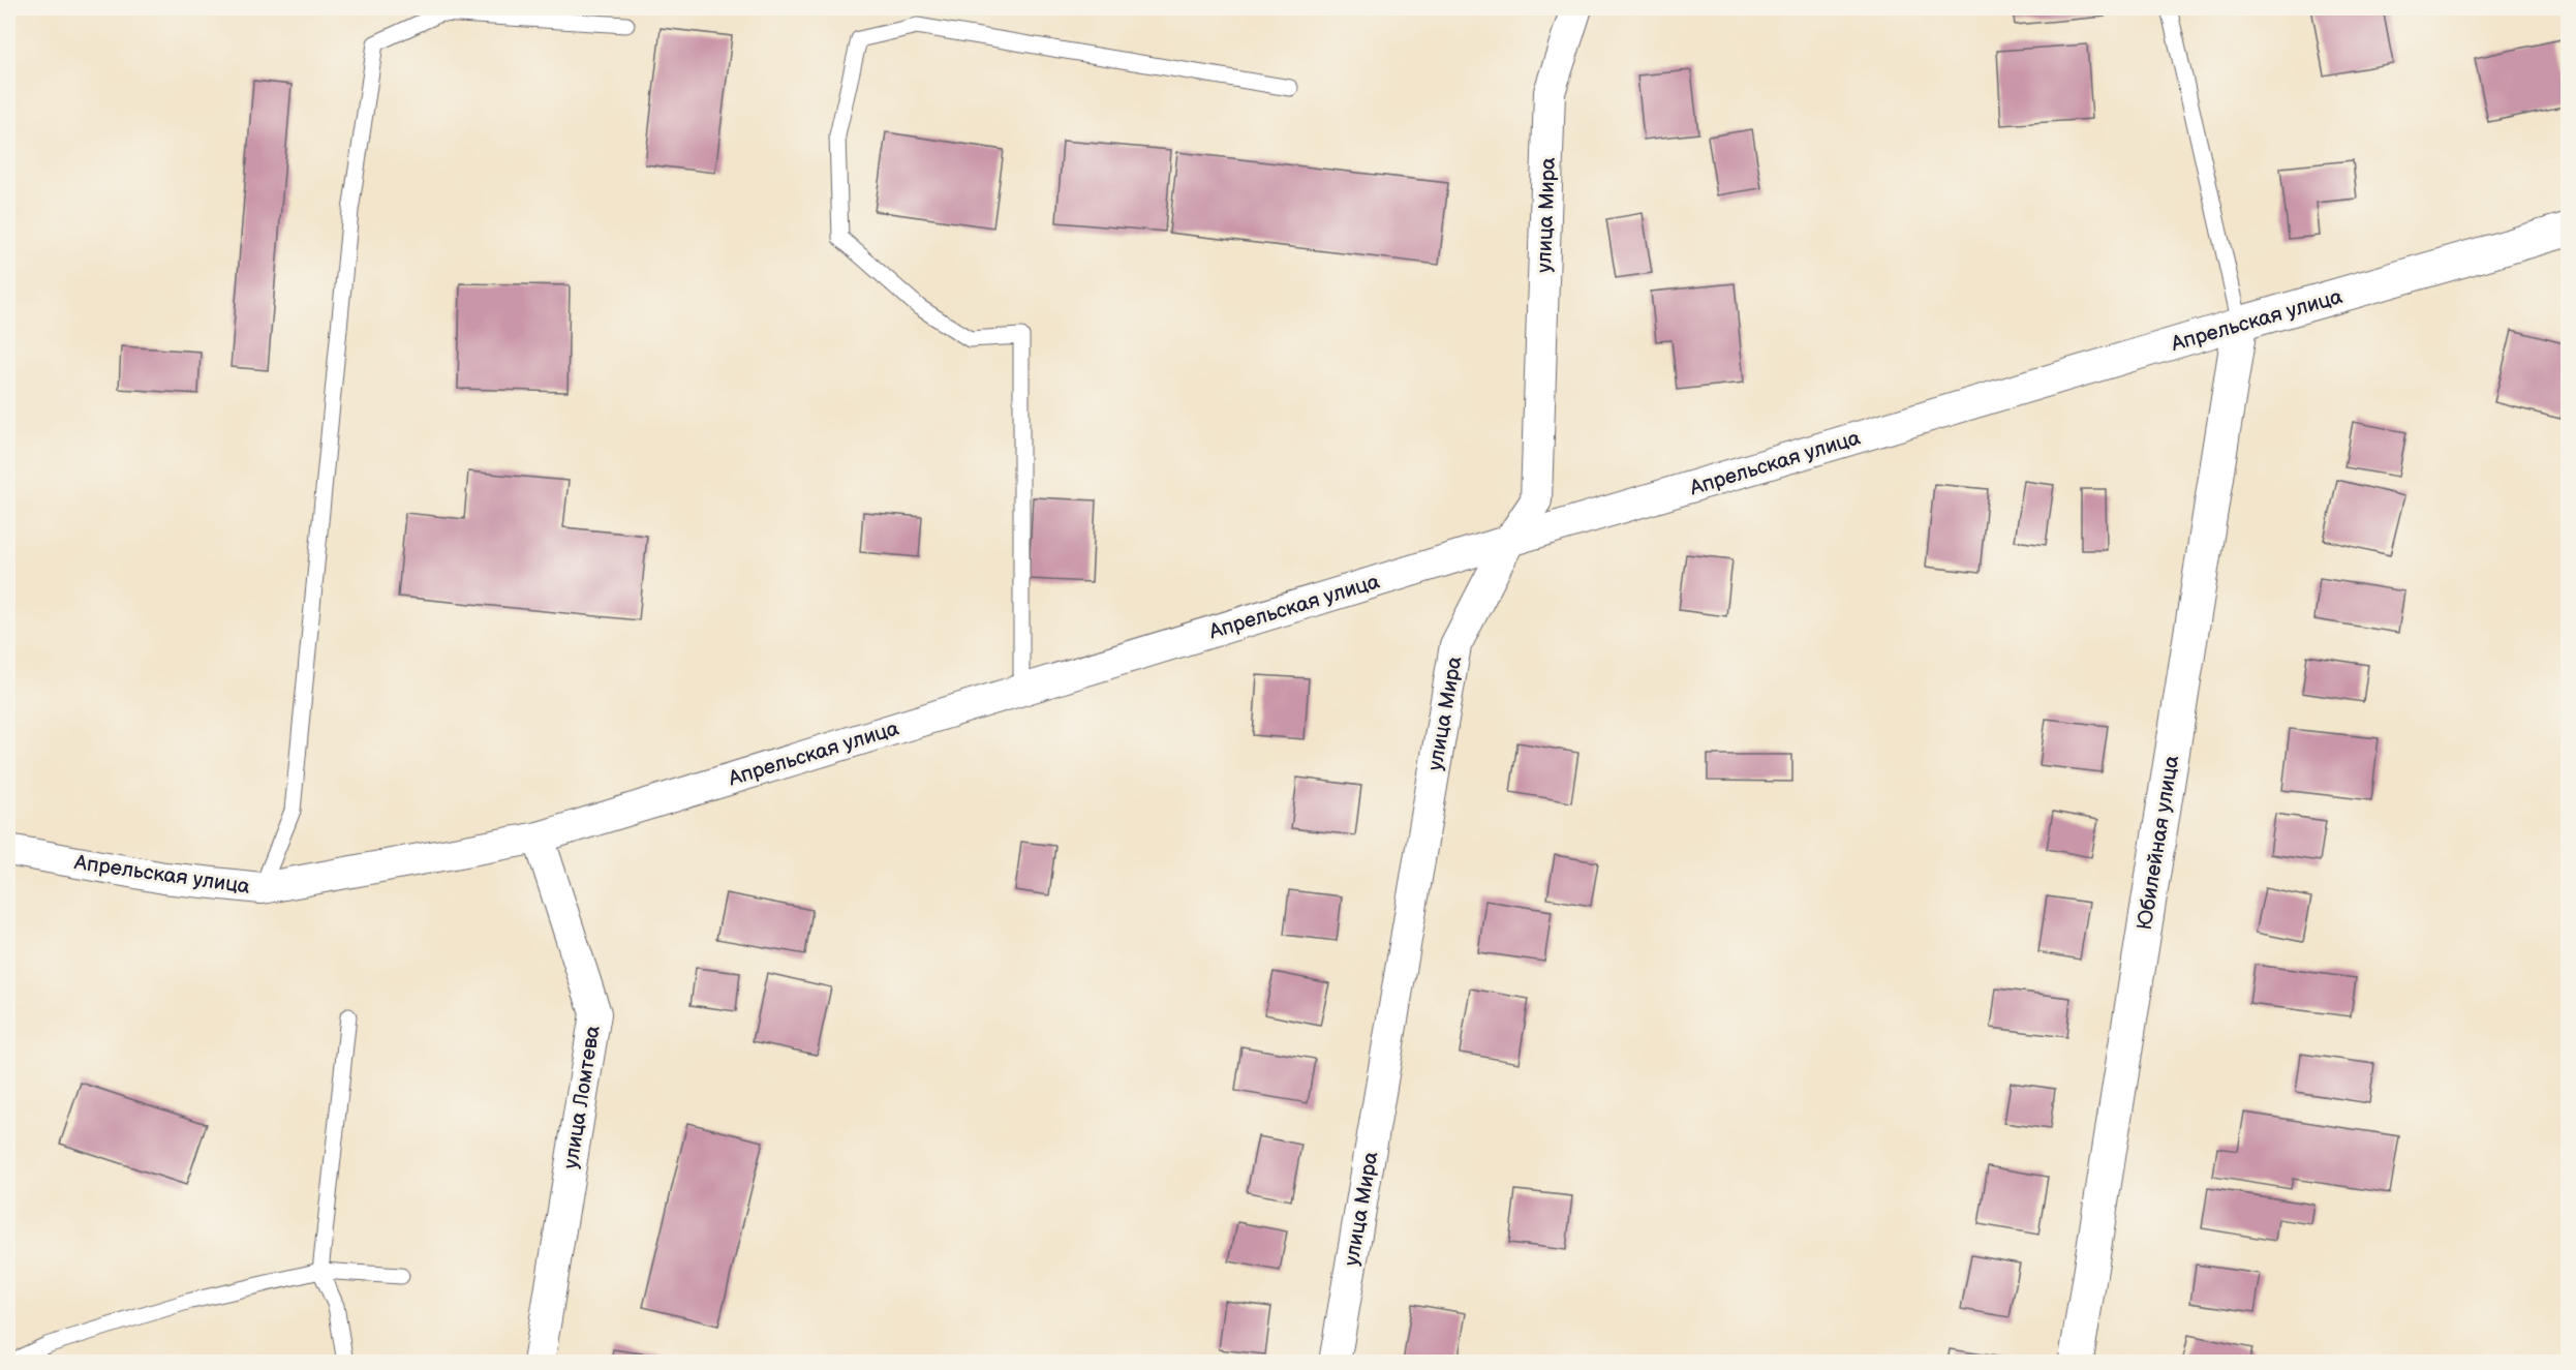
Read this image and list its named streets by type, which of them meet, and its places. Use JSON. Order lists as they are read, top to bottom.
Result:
{
  "streets": {
    "street": [
      "улица Мира",
      "Апрельская улица",
      "Юбилейная улица",
      "улица Ломтева"
    ]
  },
  "crossings": [
    ["улица Мира", "Апрельская улица"],
    ["Апрельская улица", "Юбилейная улица"],
    ["Апрельская улица", "улица Ломтева"]
  ]
}
